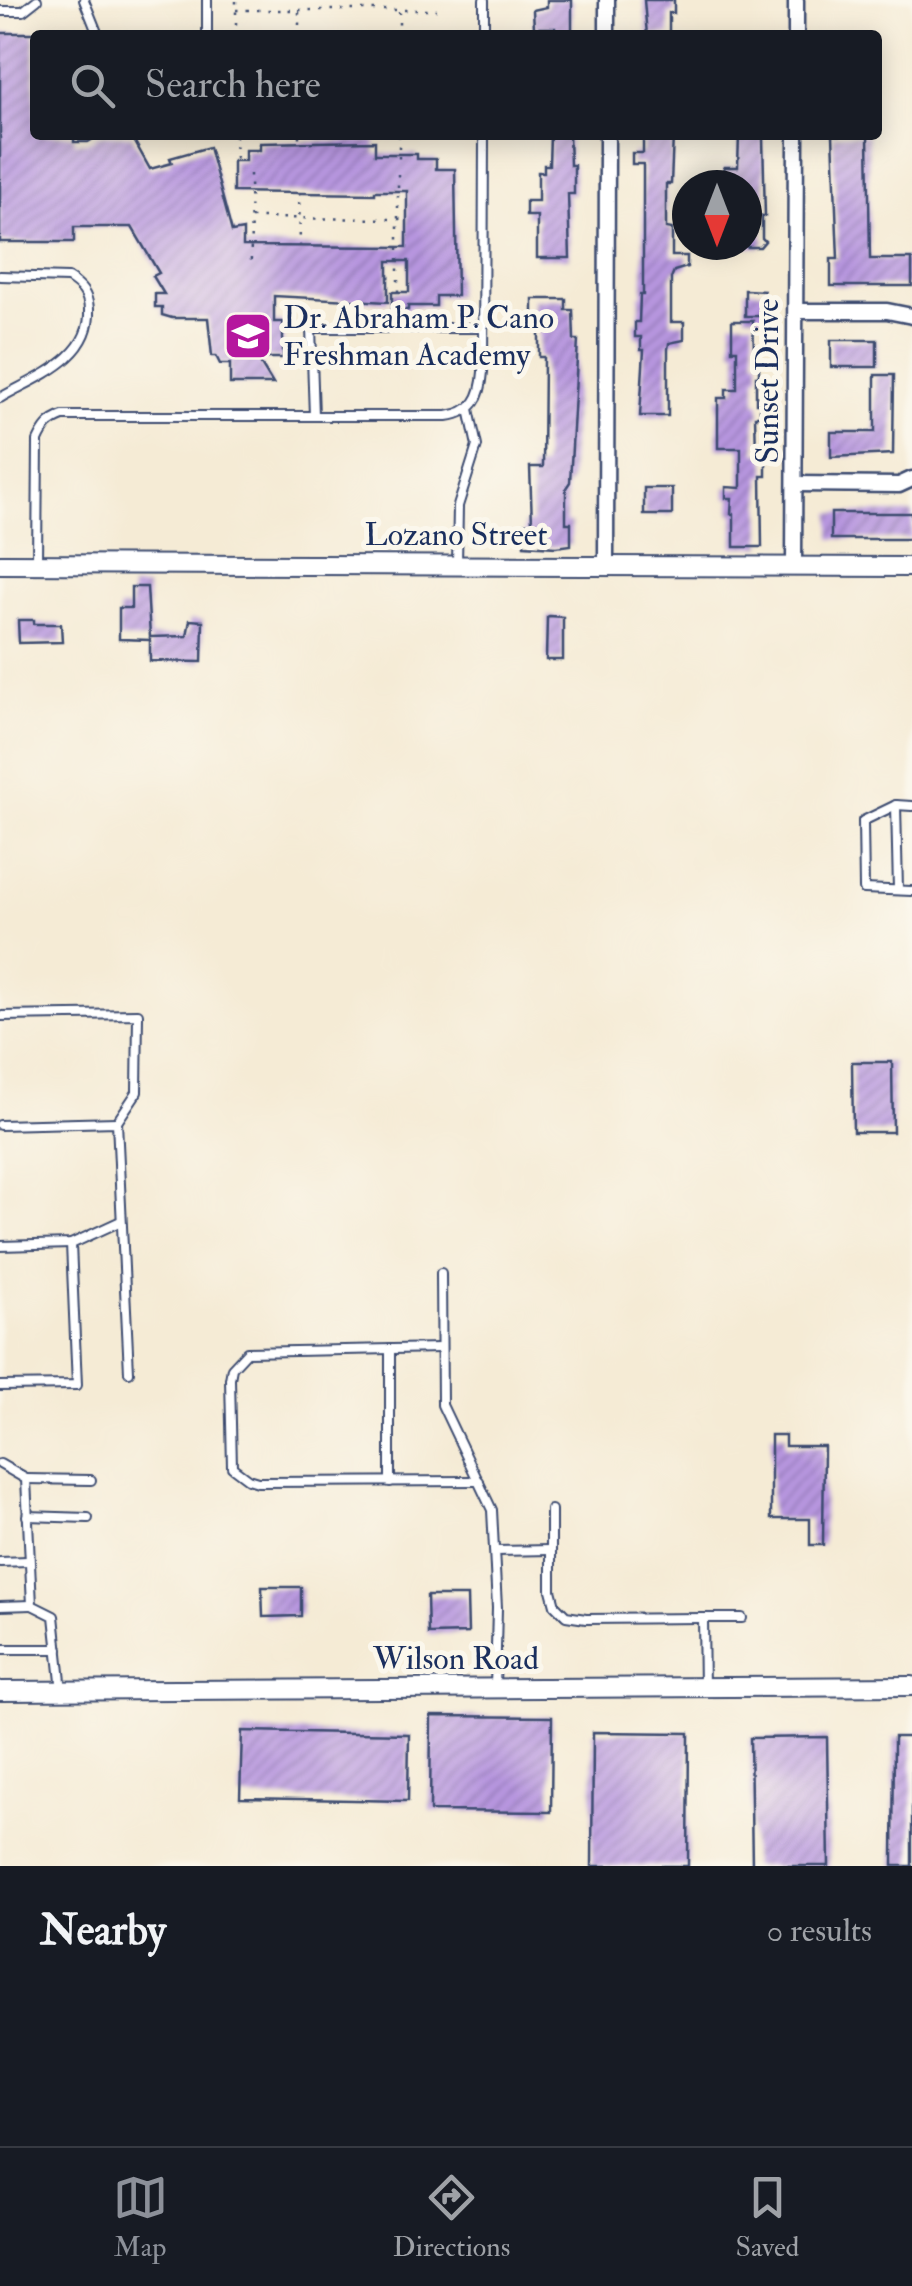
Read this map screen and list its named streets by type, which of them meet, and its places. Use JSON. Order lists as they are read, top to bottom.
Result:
{
  "streets": {
    "street": ["Sunset Drive", "Lozano Street", "Wilson Road"]
  },
  "crossings": [
    ["Sunset Drive", "Lozano Street"]
  ],
  "places": {
    "school or university": ["Dr. Abraham P. Cano Freshman Academy"]
  },
  "north": "bottom",
  "page": {
    "search": "Search here",
    "heading": ["Nearby", "0 results"],
    "nav": ["Map", "Directions", "Saved"]
  }
}
